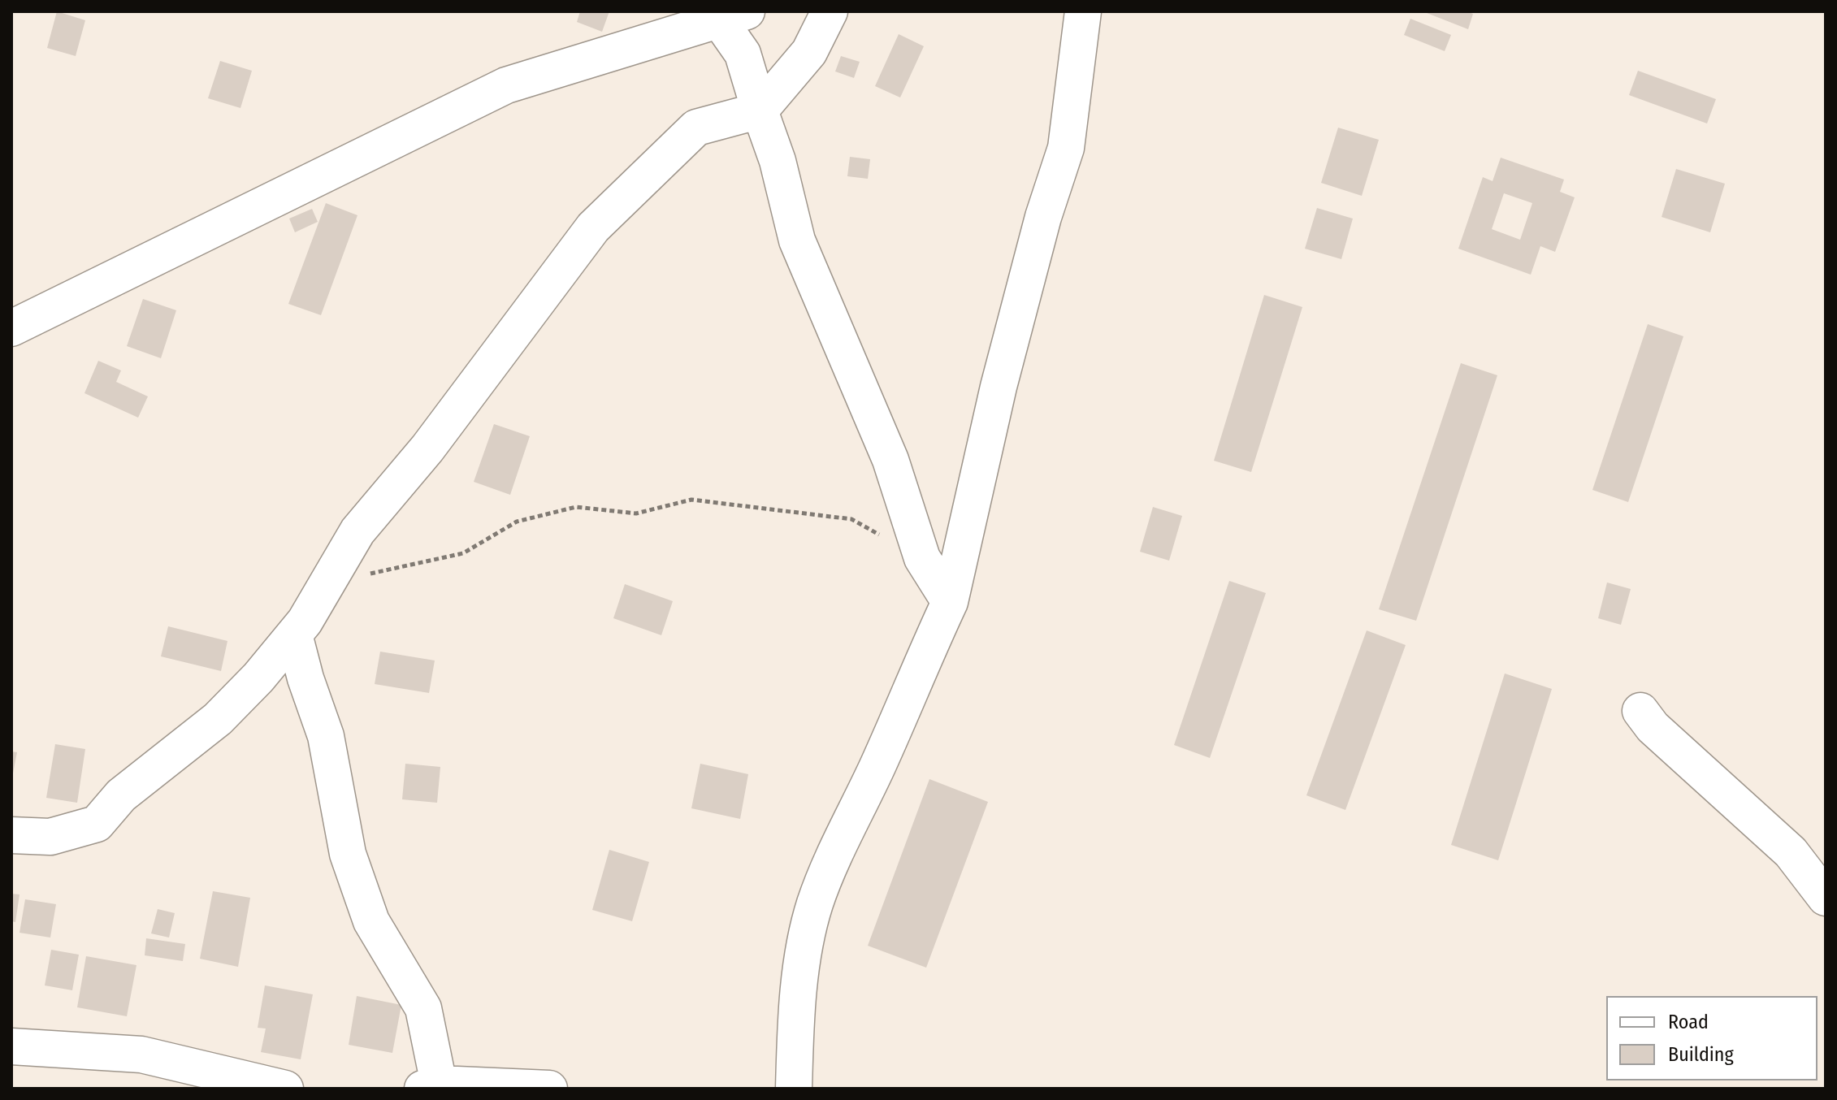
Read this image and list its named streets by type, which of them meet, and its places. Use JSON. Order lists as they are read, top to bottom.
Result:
{
  "legend": ["Road", "Building"]
}
